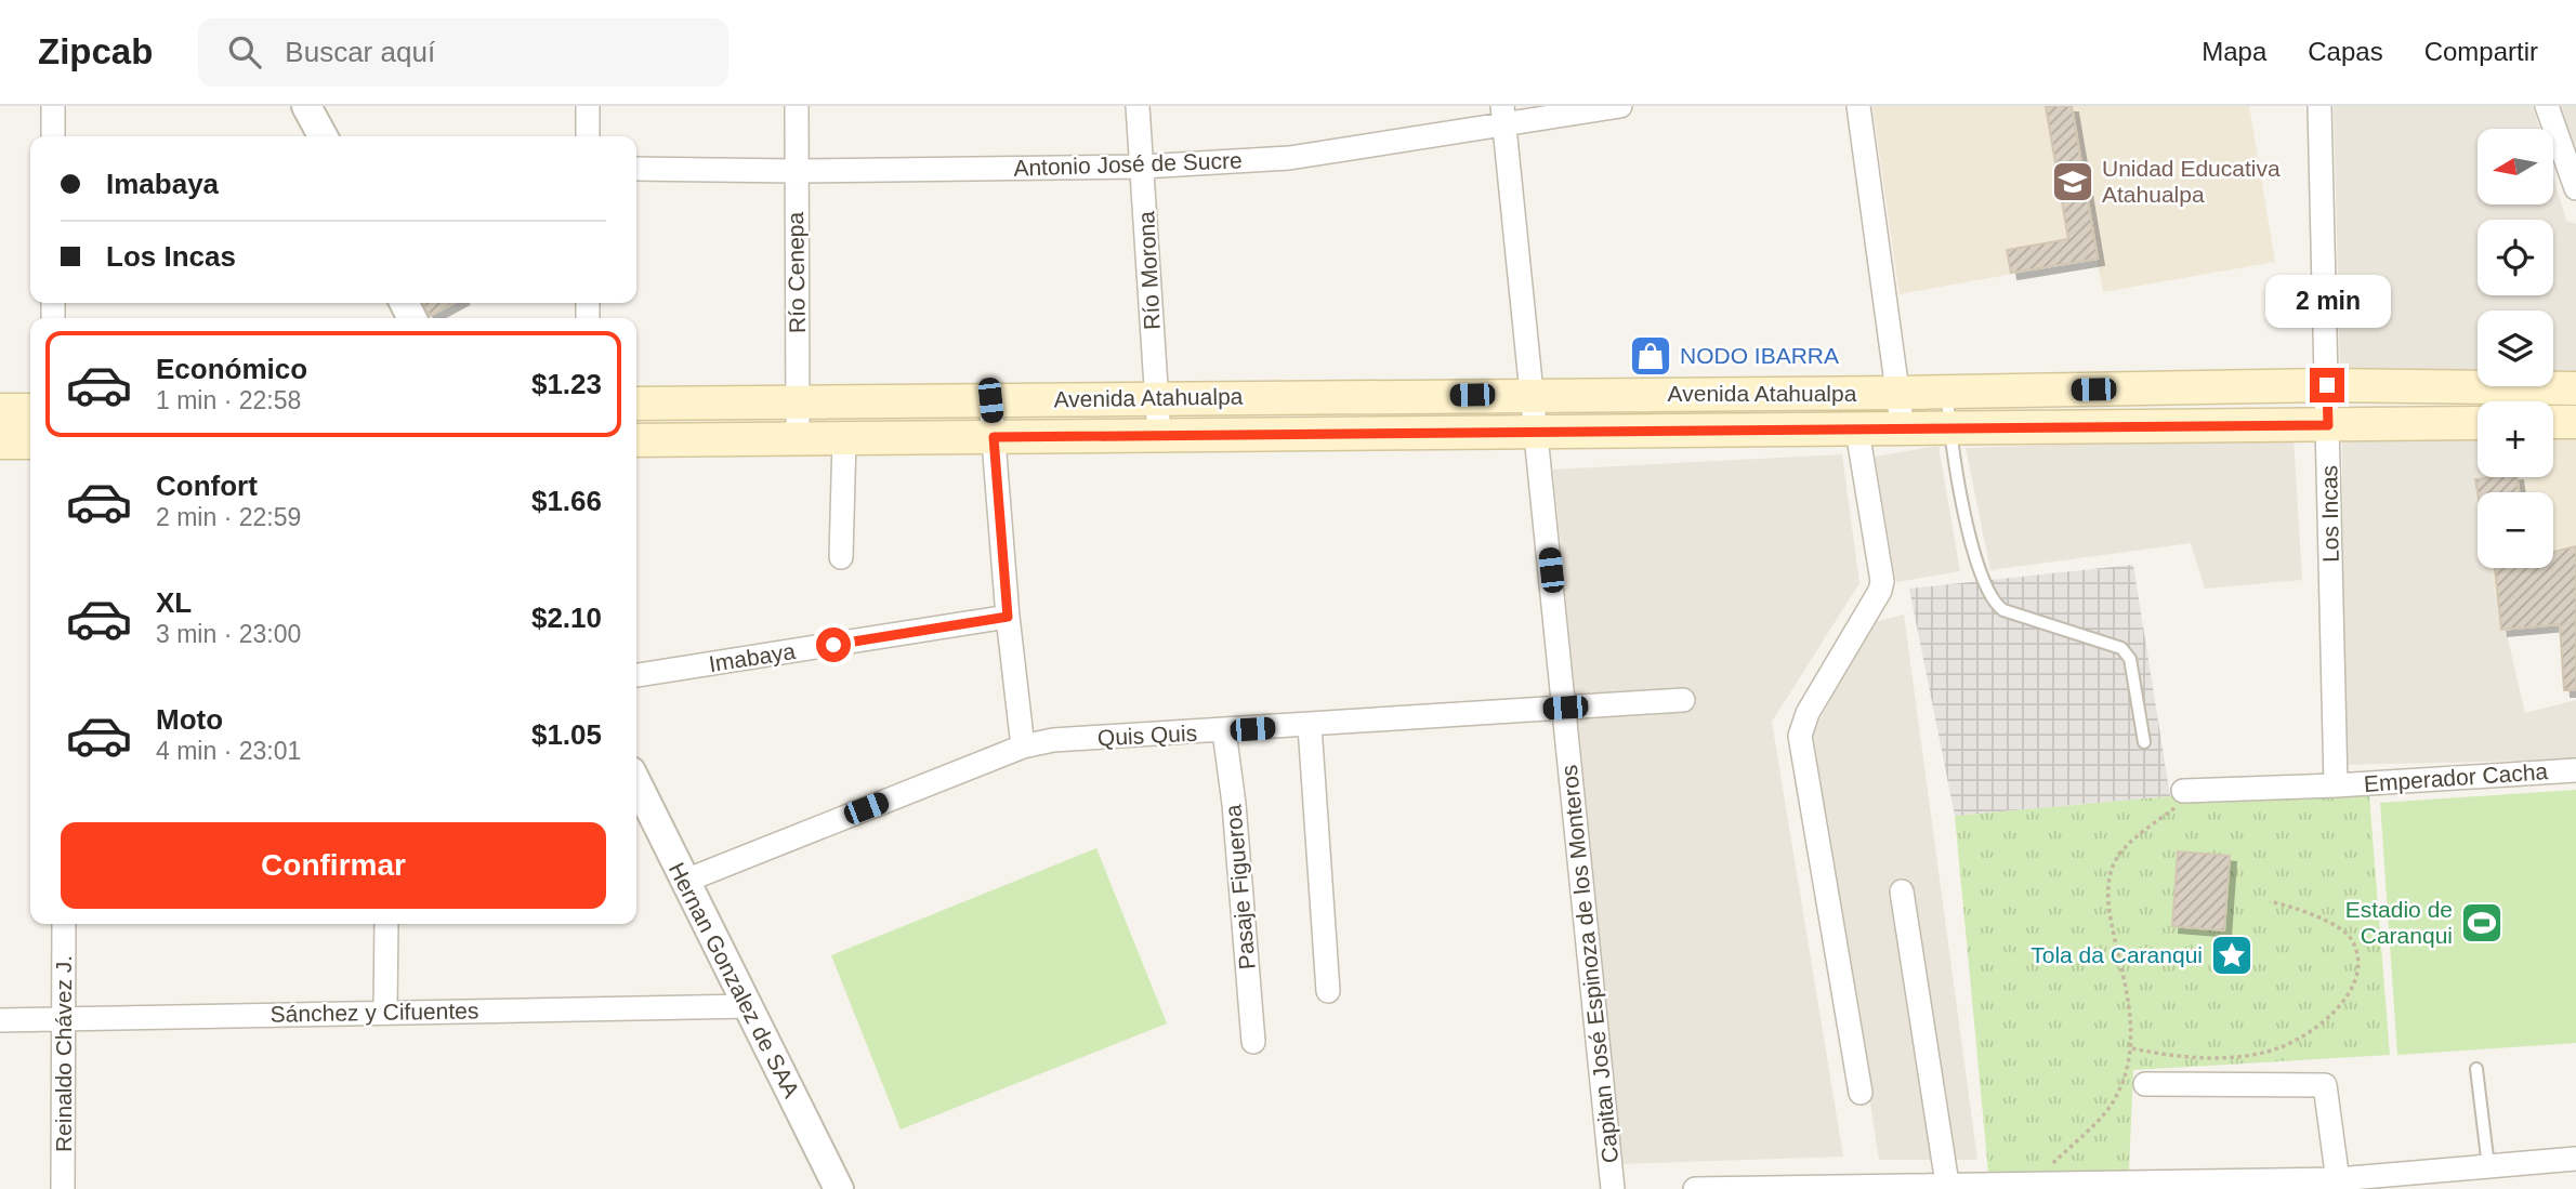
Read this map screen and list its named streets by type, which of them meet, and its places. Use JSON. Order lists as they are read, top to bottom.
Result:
{
  "streets": {
    "main road": ["Avenida Atahualpa"],
    "street": [
      "Antonio José de Sucre",
      "Río Morona",
      "Río Cenepa",
      "Los Incas",
      "Imabaya",
      "Quis Quis",
      "Emperador Cacha",
      "Pasaje Figueroa",
      "Capitan José Espinoza de los Monteros",
      "Hernan Gonzalez de SAA",
      "Sánchez y Cifuentes",
      "Reinaldo Chávez J."
    ]
  },
  "crossings": [
    ["Antonio José de Sucre", "Río Morona"],
    ["Antonio José de Sucre", "Río Cenepa"],
    ["Antonio José de Sucre", "Capitan José Espinoza de los Monteros"],
    ["Río Morona", "Avenida Atahualpa"],
    ["Río Cenepa", "Avenida Atahualpa"],
    ["Avenida Atahualpa", "Los Incas"],
    ["Avenida Atahualpa", "Capitan José Espinoza de los Monteros"],
    ["Los Incas", "Emperador Cacha"],
    ["Quis Quis", "Pasaje Figueroa"],
    ["Quis Quis", "Capitan José Espinoza de los Monteros"],
    ["Quis Quis", "Hernan Gonzalez de SAA"],
    ["Hernan Gonzalez de SAA", "Sánchez y Cifuentes"],
    ["Sánchez y Cifuentes", "Reinaldo Chávez J."]
  ],
  "places": {
    "school or university": ["Unidad Educativa Atahualpa"],
    "shop": ["NODO IBARRA"],
    "sports": ["Estadio de Caranqui"],
    "place": ["Tola da Caranqui"]
  },
  "north": "left",
  "page": {
    "header": "Zipcab",
    "search": "Buscar aquí",
    "nav": ["Mapa", "Capas", "Compartir"],
    "map_buttons": ["+", "−"],
    "banner": ["Imabaya", "Los Incas"],
    "bubble": "2 min",
    "list": [
      {
        "name": "Económico",
        "note": "1 min · 22:58",
        "value": "$1.23"
      },
      {
        "name": "Confort",
        "note": "2 min · 22:59",
        "value": "$1.66"
      },
      {
        "name": "XL",
        "note": "3 min · 23:00",
        "value": "$2.10"
      },
      {
        "name": "Moto",
        "note": "4 min · 23:01",
        "value": "$1.05"
      }
    ],
    "buttons": "Confirmar"
  }
}
